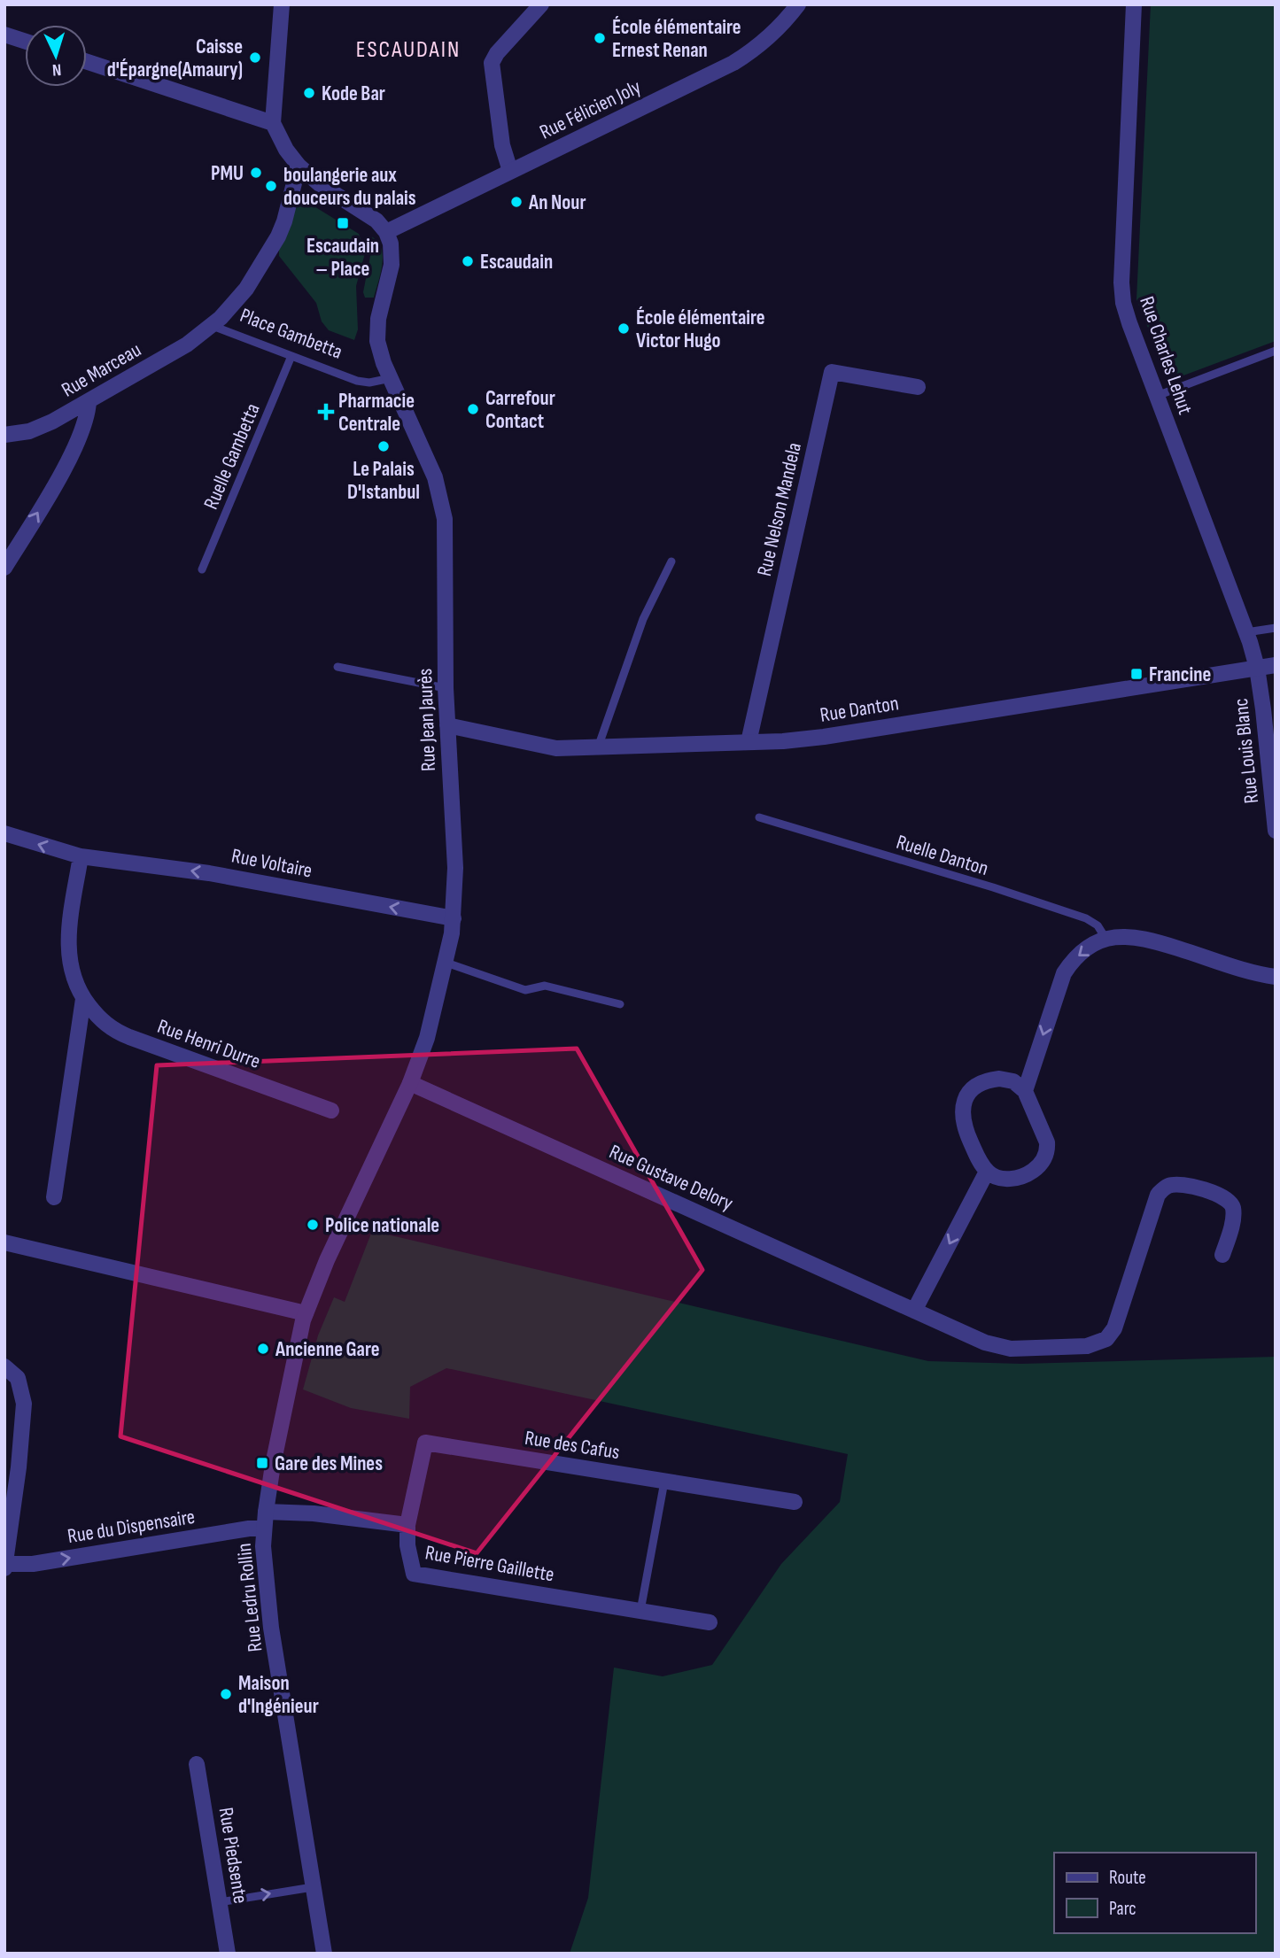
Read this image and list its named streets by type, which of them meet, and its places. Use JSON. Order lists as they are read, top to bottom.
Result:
{
  "streets": {
    "street": [
      "Rue Félicien Joly",
      "Place Gambetta",
      "Rue Charles Lehut",
      "Rue Marceau",
      "Rue Nelson Mandela",
      "Rue Danton",
      "Rue Jean Jaurès",
      "Rue Louis Blanc",
      "Rue Voltaire",
      "Rue Henri Durre",
      "Rue Gustave Delory",
      "Rue des Cafus",
      "Rue du Dispensaire",
      "Rue Pierre Gaillette",
      "Rue Ledru Rollin",
      "Rue Piedsente"
    ],
    "lane": ["Ruelle Gambetta", "Ruelle Danton"]
  },
  "crossings": [
    ["Place Gambetta", "Rue Marceau"],
    ["Place Gambetta", "Ruelle Gambetta"],
    ["Place Gambetta", "Rue Jean Jaurès"],
    ["Rue Charles Lehut", "Rue Danton"],
    ["Rue Charles Lehut", "Rue Louis Blanc"],
    ["Rue Nelson Mandela", "Rue Danton"],
    ["Rue Danton", "Rue Jean Jaurès"],
    ["Rue Danton", "Rue Louis Blanc"],
    ["Rue Jean Jaurès", "Rue Voltaire"],
    ["Rue Jean Jaurès", "Rue Gustave Delory"],
    ["Rue Jean Jaurès", "Rue Ledru Rollin"],
    ["Rue Voltaire", "Rue Henri Durre"],
    ["Rue des Cafus", "Rue Pierre Gaillette"],
    ["Rue du Dispensaire", "Rue Ledru Rollin"],
    ["Rue Pierre Gaillette", "Rue Ledru Rollin"]
  ],
  "one_way": ["Rue Voltaire", "Rue du Dispensaire"],
  "districts": ["ESCAUDAIN"],
  "places": {
    "other": [
      "École élémentaire Ernest Renan",
      "Caisse d'Épargne(Amaury)",
      "Kode Bar",
      "PMU",
      "boulangerie aux douceurs du palais",
      "An Nour",
      "Escaudain",
      "École élémentaire Victor Hugo",
      "Carrefour Contact",
      "Le Palais D'Istanbul",
      "Police nationale",
      "Ancienne Gare",
      "Maison d'Ingénieur"
    ],
    "transit": ["Escaudain – Place", "Francine", "Gare des Mines"],
    "health": ["Pharmacie Centrale"]
  },
  "legend": ["Route", "Parc"],
  "north": "bottom"
}
